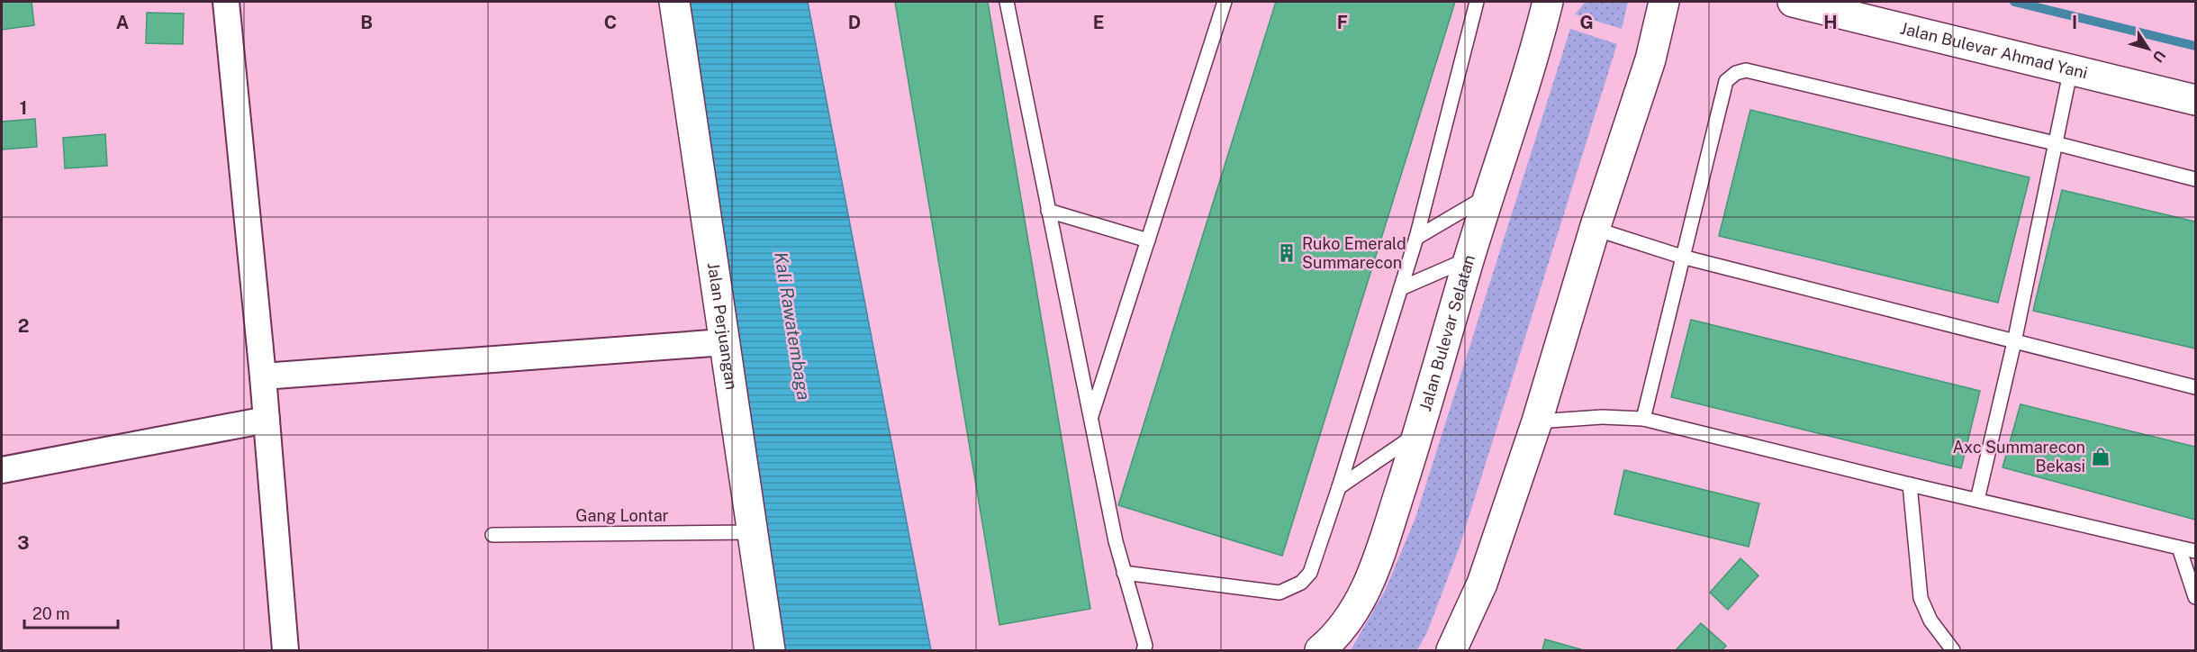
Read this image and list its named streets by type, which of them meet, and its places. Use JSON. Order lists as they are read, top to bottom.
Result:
{
  "streets": {
    "main road": ["Jalan Bulevar Ahmad Yani", "Jalan Perjuangan", "Jalan Bulevar Selatan"],
    "lane": ["Gang Lontar"]
  },
  "crossings": [
    ["Jalan Perjuangan", "Gang Lontar"]
  ],
  "water": ["Kali Rawatembaga"],
  "places": {
    "building": ["Ruko Emerald Summarecon"],
    "shop": ["Axc Summarecon Bekasi"]
  },
  "scale_bar": "20 m",
  "north": "bottom right",
  "grid": {
    "columns": [
      "A",
      "B",
      "C",
      "D",
      "E",
      "F",
      "G",
      "H",
      "I"
    ],
    "rows": ["1", "2", "3"]
  }
}
